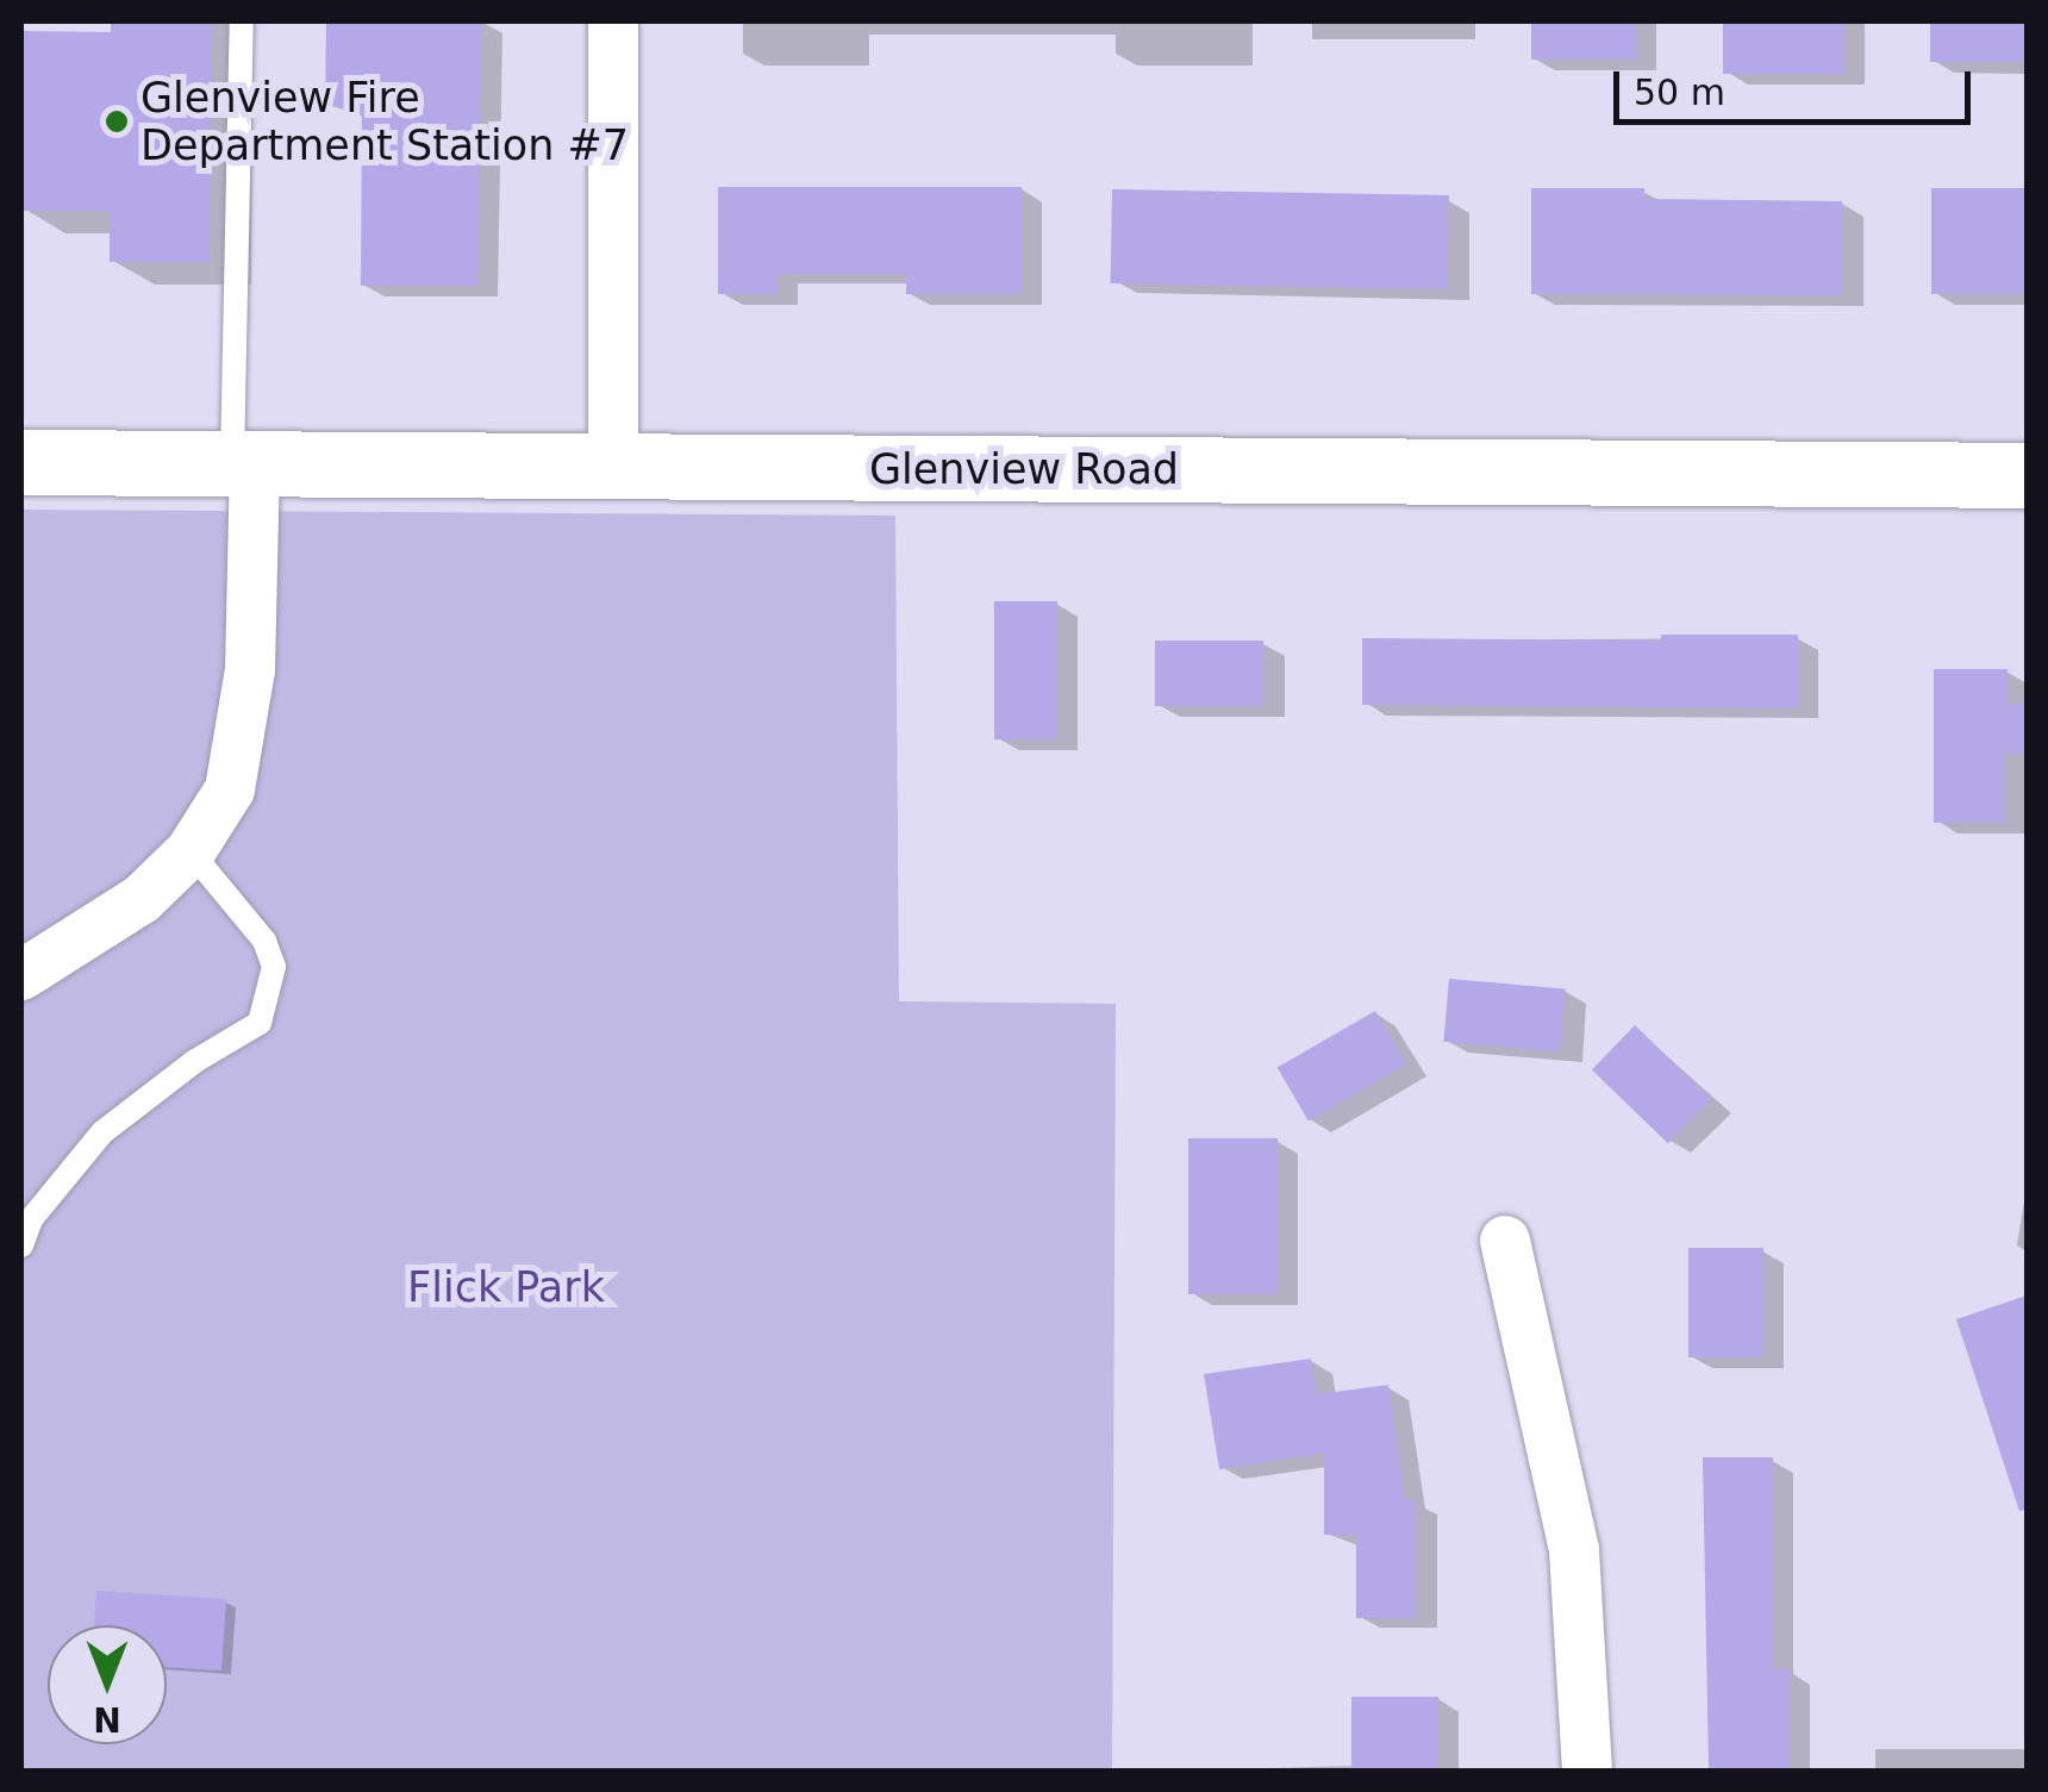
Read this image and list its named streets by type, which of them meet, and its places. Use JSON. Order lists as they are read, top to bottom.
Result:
{
  "streets": {
    "main road": ["Glenview Road"]
  },
  "parks": ["Flick Park"],
  "places": ["Glenview Fire Department Station #7"],
  "scale_bar": "50 m",
  "north": "bottom"
}
